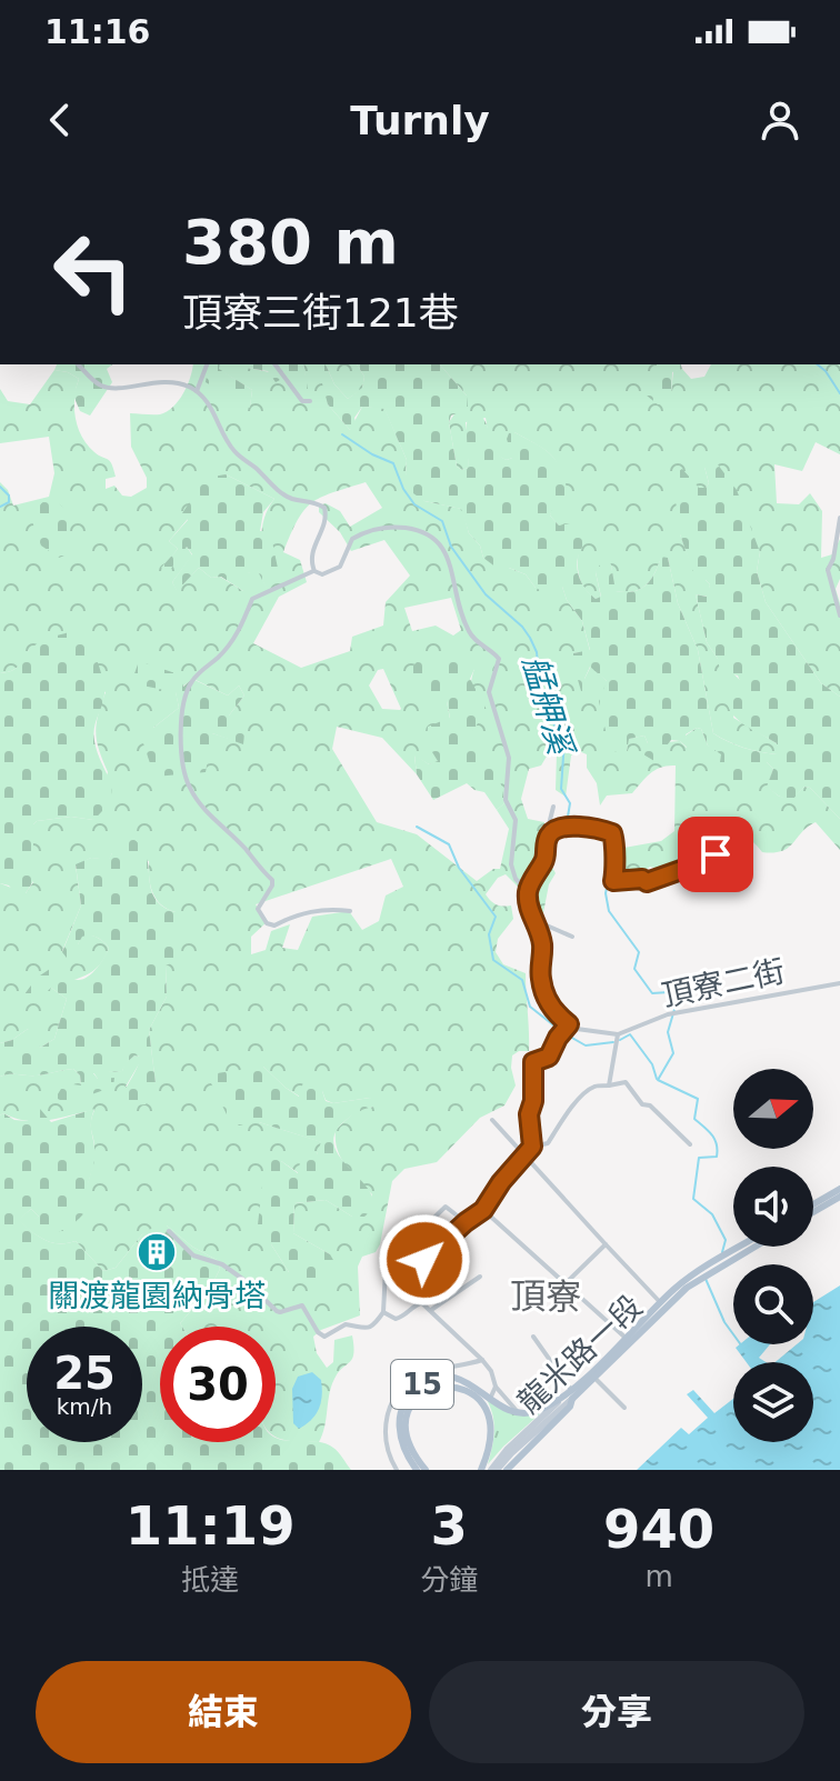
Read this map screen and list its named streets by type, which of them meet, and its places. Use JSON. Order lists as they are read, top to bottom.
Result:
{
  "streets": {
    "main road": ["龍米路一段", "15"],
    "street": ["頂寮二街"]
  },
  "districts": ["頂寮"],
  "water": ["艋舺溪"],
  "places": {
    "building": ["關渡龍園納骨塔"]
  },
  "north": "right",
  "page": {
    "status": "11:16",
    "header": "Turnly",
    "turn": ["380 m", "頂寮三街121巷"],
    "speed": "25 km/h",
    "limit": "30",
    "eta": [
      "11:19",
      "抵達",
      "3",
      "分鐘",
      "940",
      "m"
    ],
    "buttons": ["結束", "分享"]
  }
}
